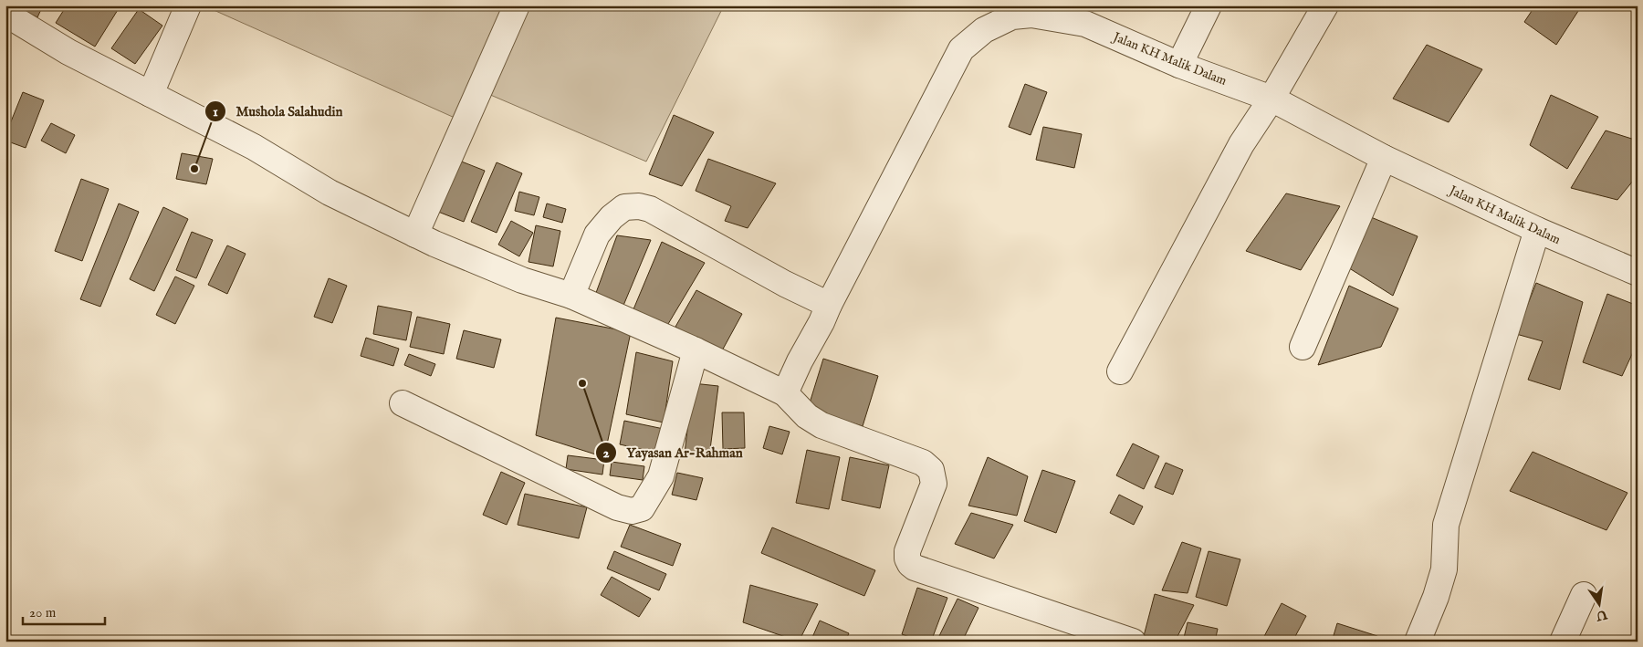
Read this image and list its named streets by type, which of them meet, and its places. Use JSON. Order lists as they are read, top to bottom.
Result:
{
  "streets": {
    "street": ["Jalan KH Malik Dalam"]
  },
  "places": ["Mushola Salahudin", "Yayasan Ar-Rahman"],
  "scale_bar": "20 m",
  "north": "bottom"
}
